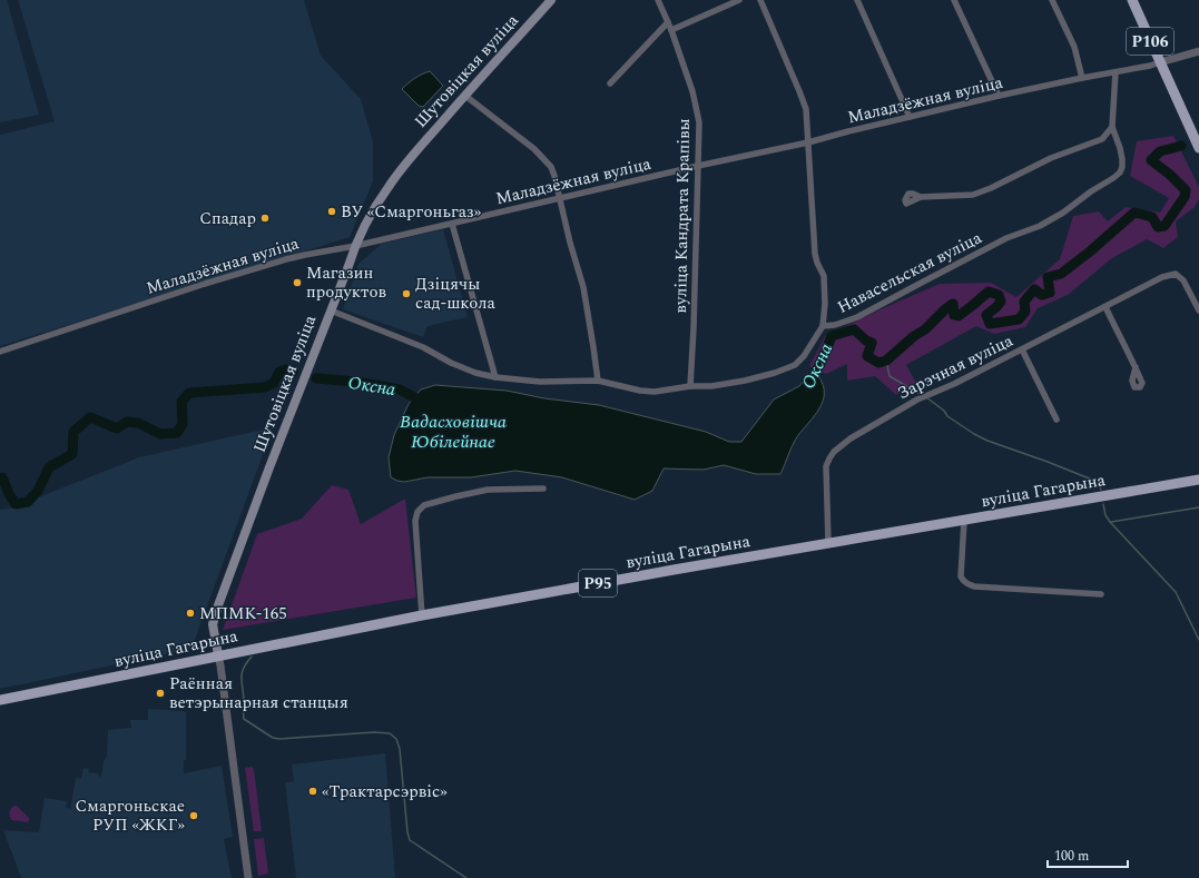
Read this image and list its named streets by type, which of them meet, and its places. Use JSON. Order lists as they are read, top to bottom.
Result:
{
  "streets": {
    "main road": [
      "Р106",
      "Шутовіцкая вуліца",
      "вуліца Гагарына",
      "Р95"
    ],
    "street": [
      "Маладзёжная вуліца",
      "вуліца Кандрата Крапівы",
      "Навасельская вуліца",
      "Зарэчная вуліца"
    ]
  },
  "crossings": [
    ["Р106", "Маладзёжная вуліца"],
    ["Шутовіцкая вуліца", "Маладзёжная вуліца"],
    ["Шутовіцкая вуліца", "Навасельская вуліца"],
    ["Шутовіцкая вуліца", "вуліца Гагарына"],
    ["Маладзёжная вуліца", "вуліца Кандрата Крапівы"],
    ["вуліца Кандрата Крапівы", "Навасельская вуліца"],
    ["Зарэчная вуліца", "вуліца Гагарына"]
  ],
  "water": ["Оксна", "Вадасховішча Юбілейнае"],
  "places": [
    "ВУ «Смаргоньгаз»",
    "Спадар",
    "Магазин продуктов",
    "Дзіцячы сад-школа",
    "МПМК-165",
    "Раённая ветэрынарная станцыя",
    "«Трактарсэрвіс»",
    "Смаргоньскае РУП «ЖКГ»"
  ],
  "scale_bar": "100 m"
}
